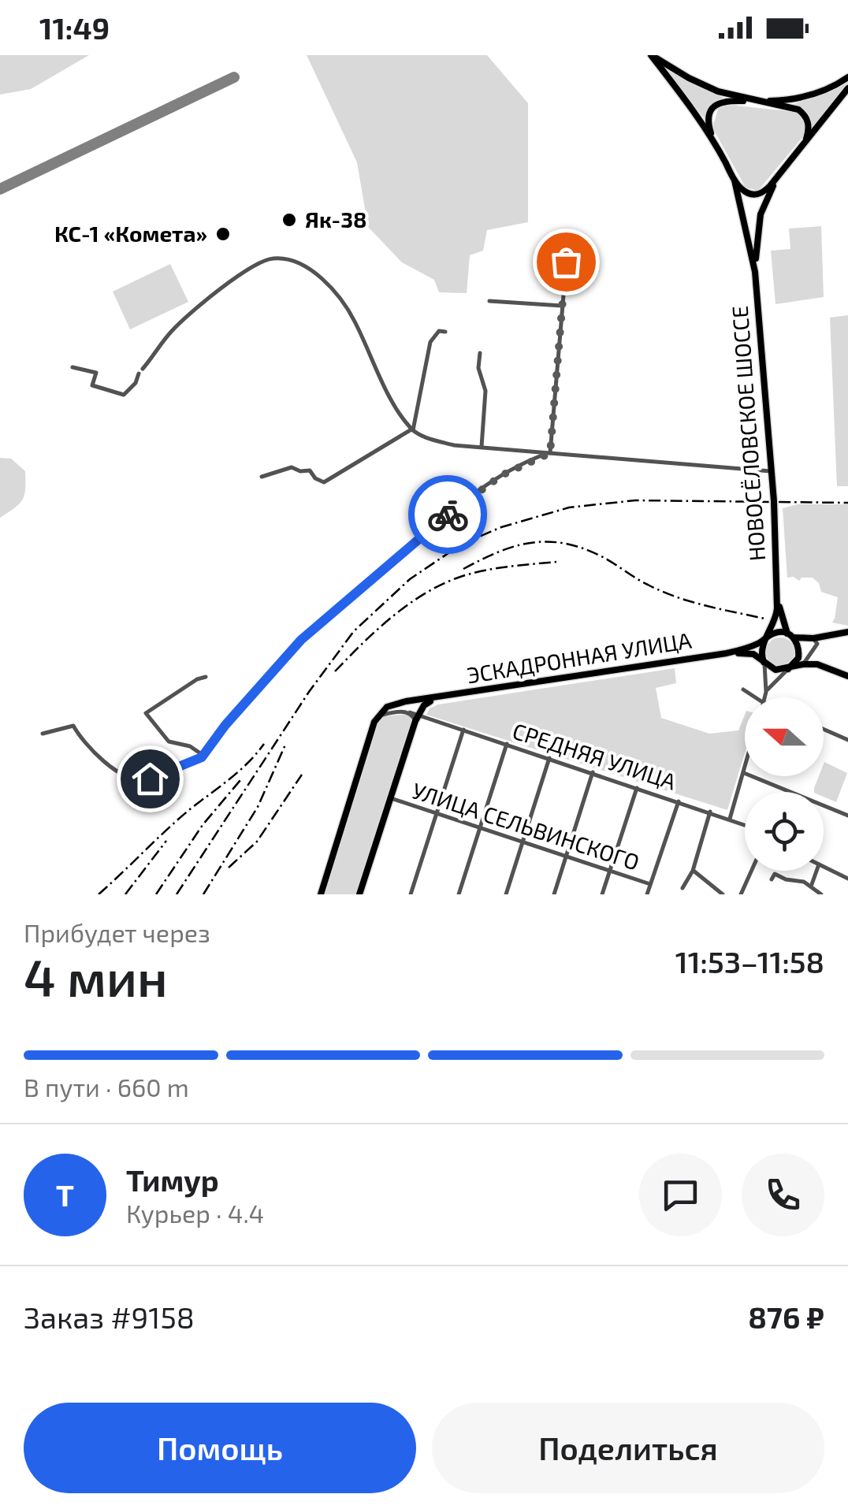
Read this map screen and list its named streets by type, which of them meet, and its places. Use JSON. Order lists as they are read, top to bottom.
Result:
{
  "streets": {
    "main road": ["НОВОСЁЛОВСКОЕ ШОССЕ", "ЭСКАДРОННАЯ УЛИЦА"],
    "street": ["СРЕДНЯЯ УЛИЦА", "УЛИЦА СЕЛЬВИНСКОГО"]
  },
  "places": ["Як-38", "КС-1 «Комета»"],
  "north": "left",
  "page": {
    "status": "11:49",
    "heading": ["4 мин", "Прибудет через", "11:53–11:58"],
    "panel": [
      "Тимур",
      "Курьер · 4.4",
      "Заказ #9158",
      "876 ₽"
    ],
    "bar": "В пути · 660 m",
    "round": "Т",
    "buttons": ["Помощь", "Поделиться"]
  }
}
